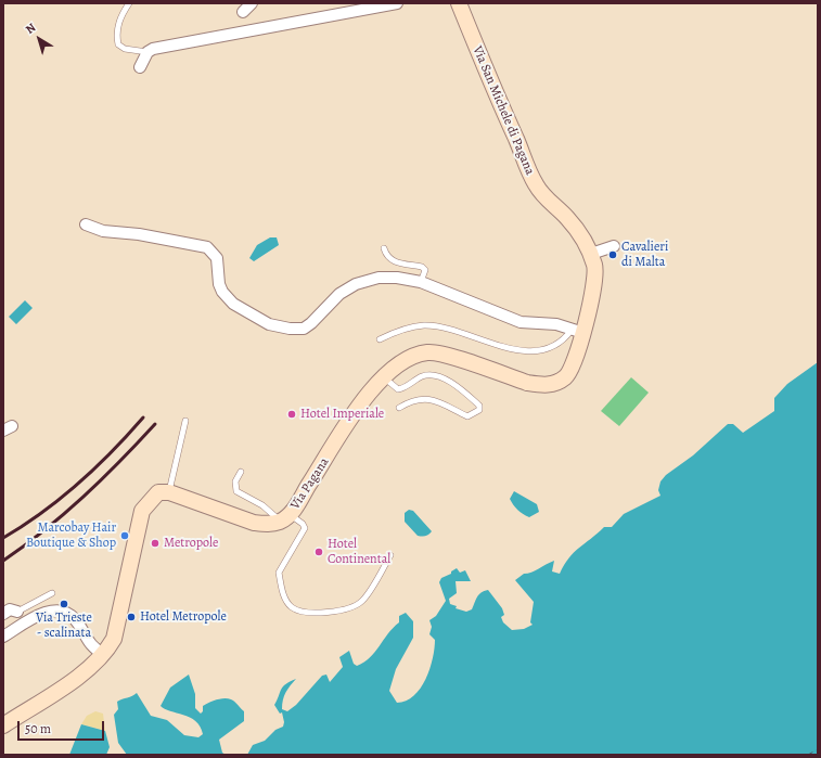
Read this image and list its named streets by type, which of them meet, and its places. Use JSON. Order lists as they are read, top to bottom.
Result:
{
  "streets": {
    "main road": ["Via San Michele di Pagana", "Via Pagana"]
  },
  "crossings": [
    ["Via San Michele di Pagana", "Via Pagana"]
  ],
  "places": [
    "Cavalieri di Malta",
    "Hotel Imperiale",
    "Marcobay Hair Boutique & Shop",
    "Metropole",
    "Hotel Continental",
    "Via Trieste - scalinata",
    "Hotel Metropole"
  ],
  "scale_bar": "50 m",
  "north": "top left"
}
